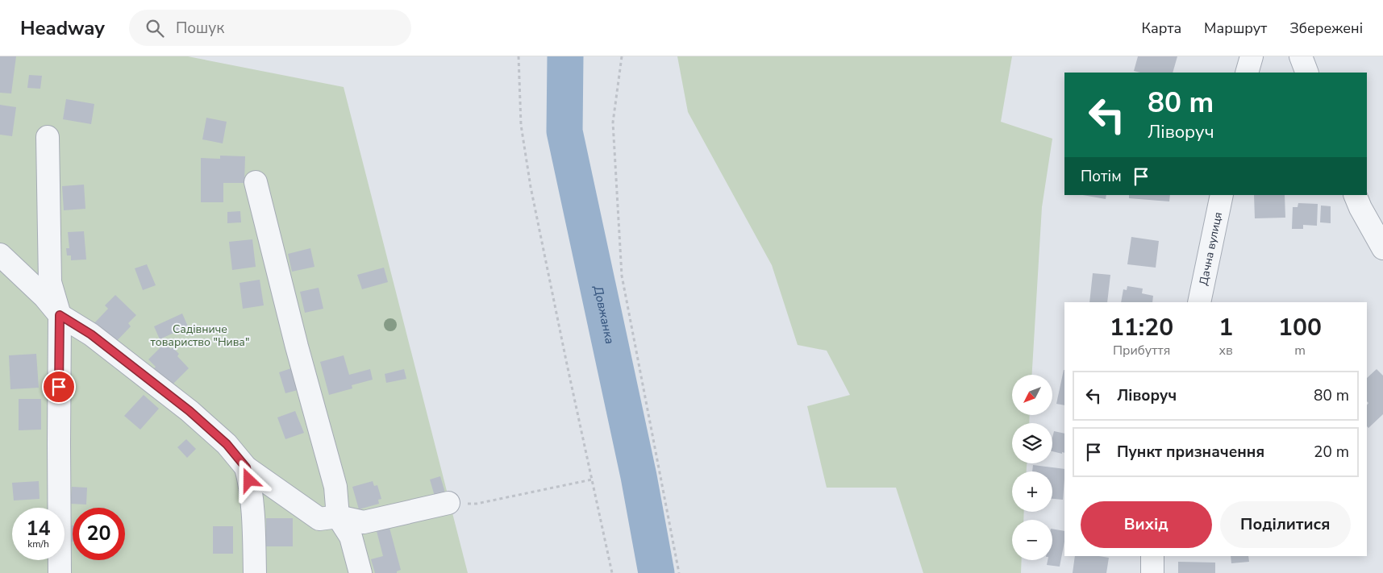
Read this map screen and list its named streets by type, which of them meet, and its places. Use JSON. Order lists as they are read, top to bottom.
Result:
{
  "streets": {
    "street": ["Дачна вулиця"]
  },
  "water": ["Довжанка"],
  "parks": ["Садівниче товариство \"Нива\""],
  "north": "bottom left",
  "page": {
    "header": "Headway",
    "search": "Пошук",
    "nav": ["Карта", "Маршрут", "Збережені"],
    "turn": ["80 m", "Ліворуч"],
    "then": "Потім",
    "eta": [
      "11:20",
      "Прибуття",
      "1",
      "хв",
      "100",
      "m"
    ],
    "list": [
      {
        "name": "Ліворуч",
        "value": "80 m"
      },
      {
        "name": "Пункт призначення",
        "value": "20 m"
      }
    ],
    "map_buttons": ["+", "−"],
    "buttons": ["Вихід", "Поділитися"],
    "speed": "14 km/h",
    "limit": "20"
  }
}
